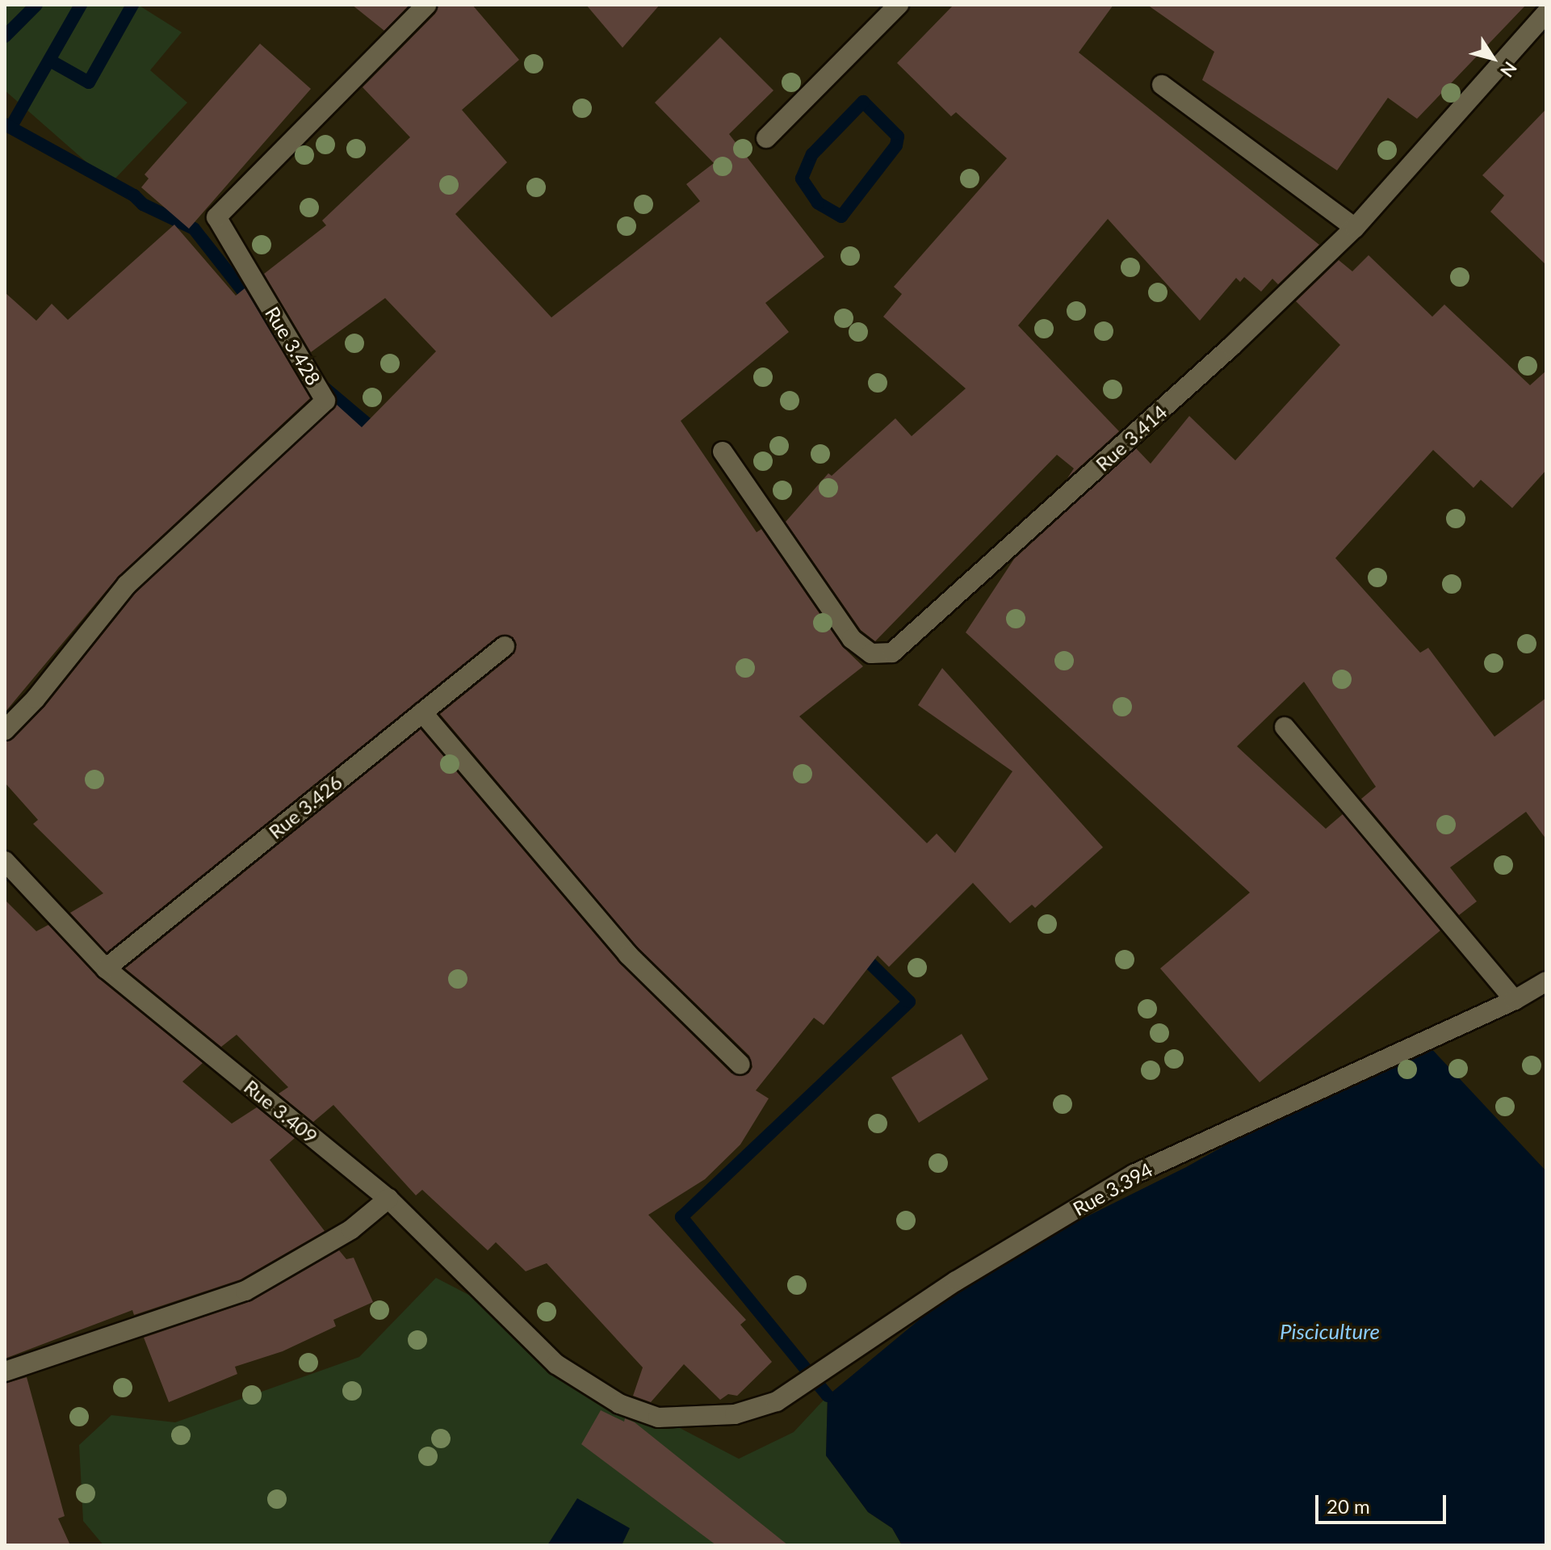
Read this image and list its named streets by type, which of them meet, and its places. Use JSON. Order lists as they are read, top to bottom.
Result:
{
  "streets": {
    "street": [
      "Rue 3.428",
      "Rue 3.414",
      "Rue 3.426",
      "Rue 3.409",
      "Rue 3.394"
    ]
  },
  "crossings": [
    ["Rue 3.426", "Rue 3.409"],
    ["Rue 3.409", "Rue 3.394"]
  ],
  "water": ["Pisciculture"],
  "scale_bar": "20 m",
  "north": "bottom right"
}
